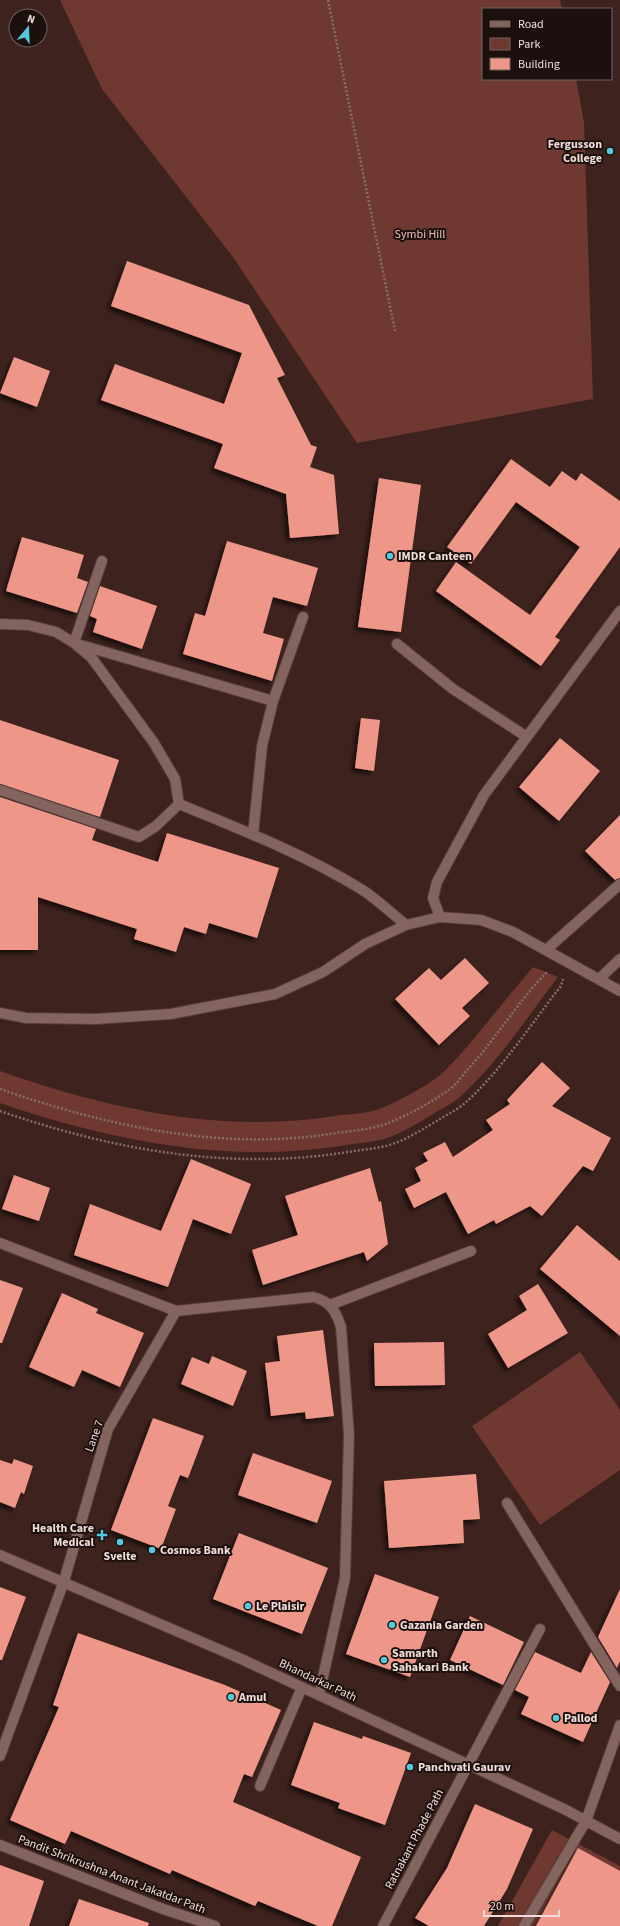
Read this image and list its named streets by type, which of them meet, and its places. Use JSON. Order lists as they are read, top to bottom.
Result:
{
  "streets": {
    "street": [
      "Lane 7",
      "Bhandarkar Path",
      "Ratnakant Phade Path",
      "Pandit Shrikrushna Anant Jakatdar Path"
    ]
  },
  "crossings": [
    ["Lane 7", "Bhandarkar Path"],
    ["Bhandarkar Path", "Ratnakant Phade Path"]
  ],
  "parks": ["Symbi Hill"],
  "places": {
    "other": [
      "Fergusson College",
      "IMDR Canteen",
      "Svelte",
      "Cosmos Bank",
      "Le Plaisir",
      "Gazania Garden",
      "Samarth Sahakari Bank",
      "Amul",
      "Pallod",
      "Panchvati Gaurav"
    ],
    "health": ["Health Care Medical"]
  },
  "legend": ["Road", "Park", "Building"],
  "scale_bar": "20 m",
  "north": "top"
}
